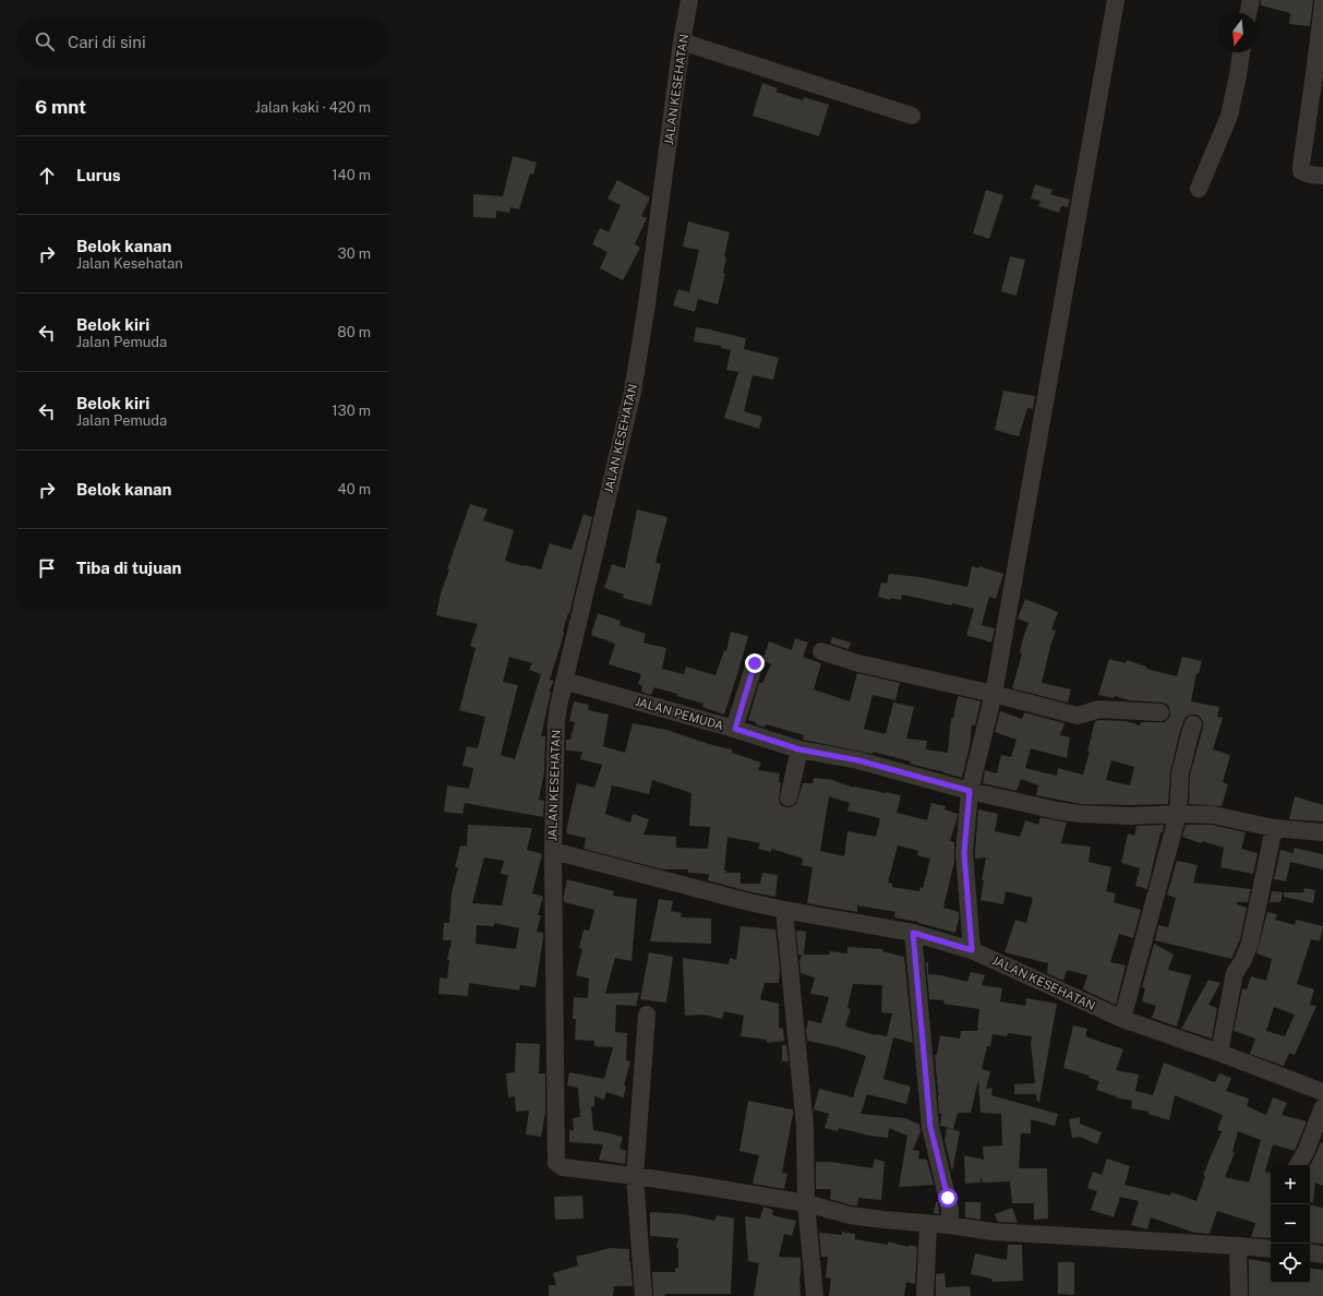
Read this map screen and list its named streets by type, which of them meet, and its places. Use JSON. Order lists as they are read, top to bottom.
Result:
{
  "streets": {
    "street": ["JALAN KESEHATAN", "JALAN PEMUDA"]
  },
  "crossings": [
    ["JALAN KESEHATAN", "JALAN PEMUDA"]
  ],
  "north": "bottom",
  "page": {
    "search": "Cari di sini",
    "heading": ["6 mnt", "Jalan kaki · 420 m"],
    "list": [
      ["Lurus", "140 m"],
      ["Belok kanan", "Jalan Kesehatan", "30 m"],
      ["Belok kiri", "Jalan Pemuda", "80 m"],
      ["Belok kiri", "Jalan Pemuda", "130 m"],
      ["Belok kanan", "40 m"],
      "Tiba di tujuan"
    ],
    "map_buttons": ["+", "−"]
  }
}
